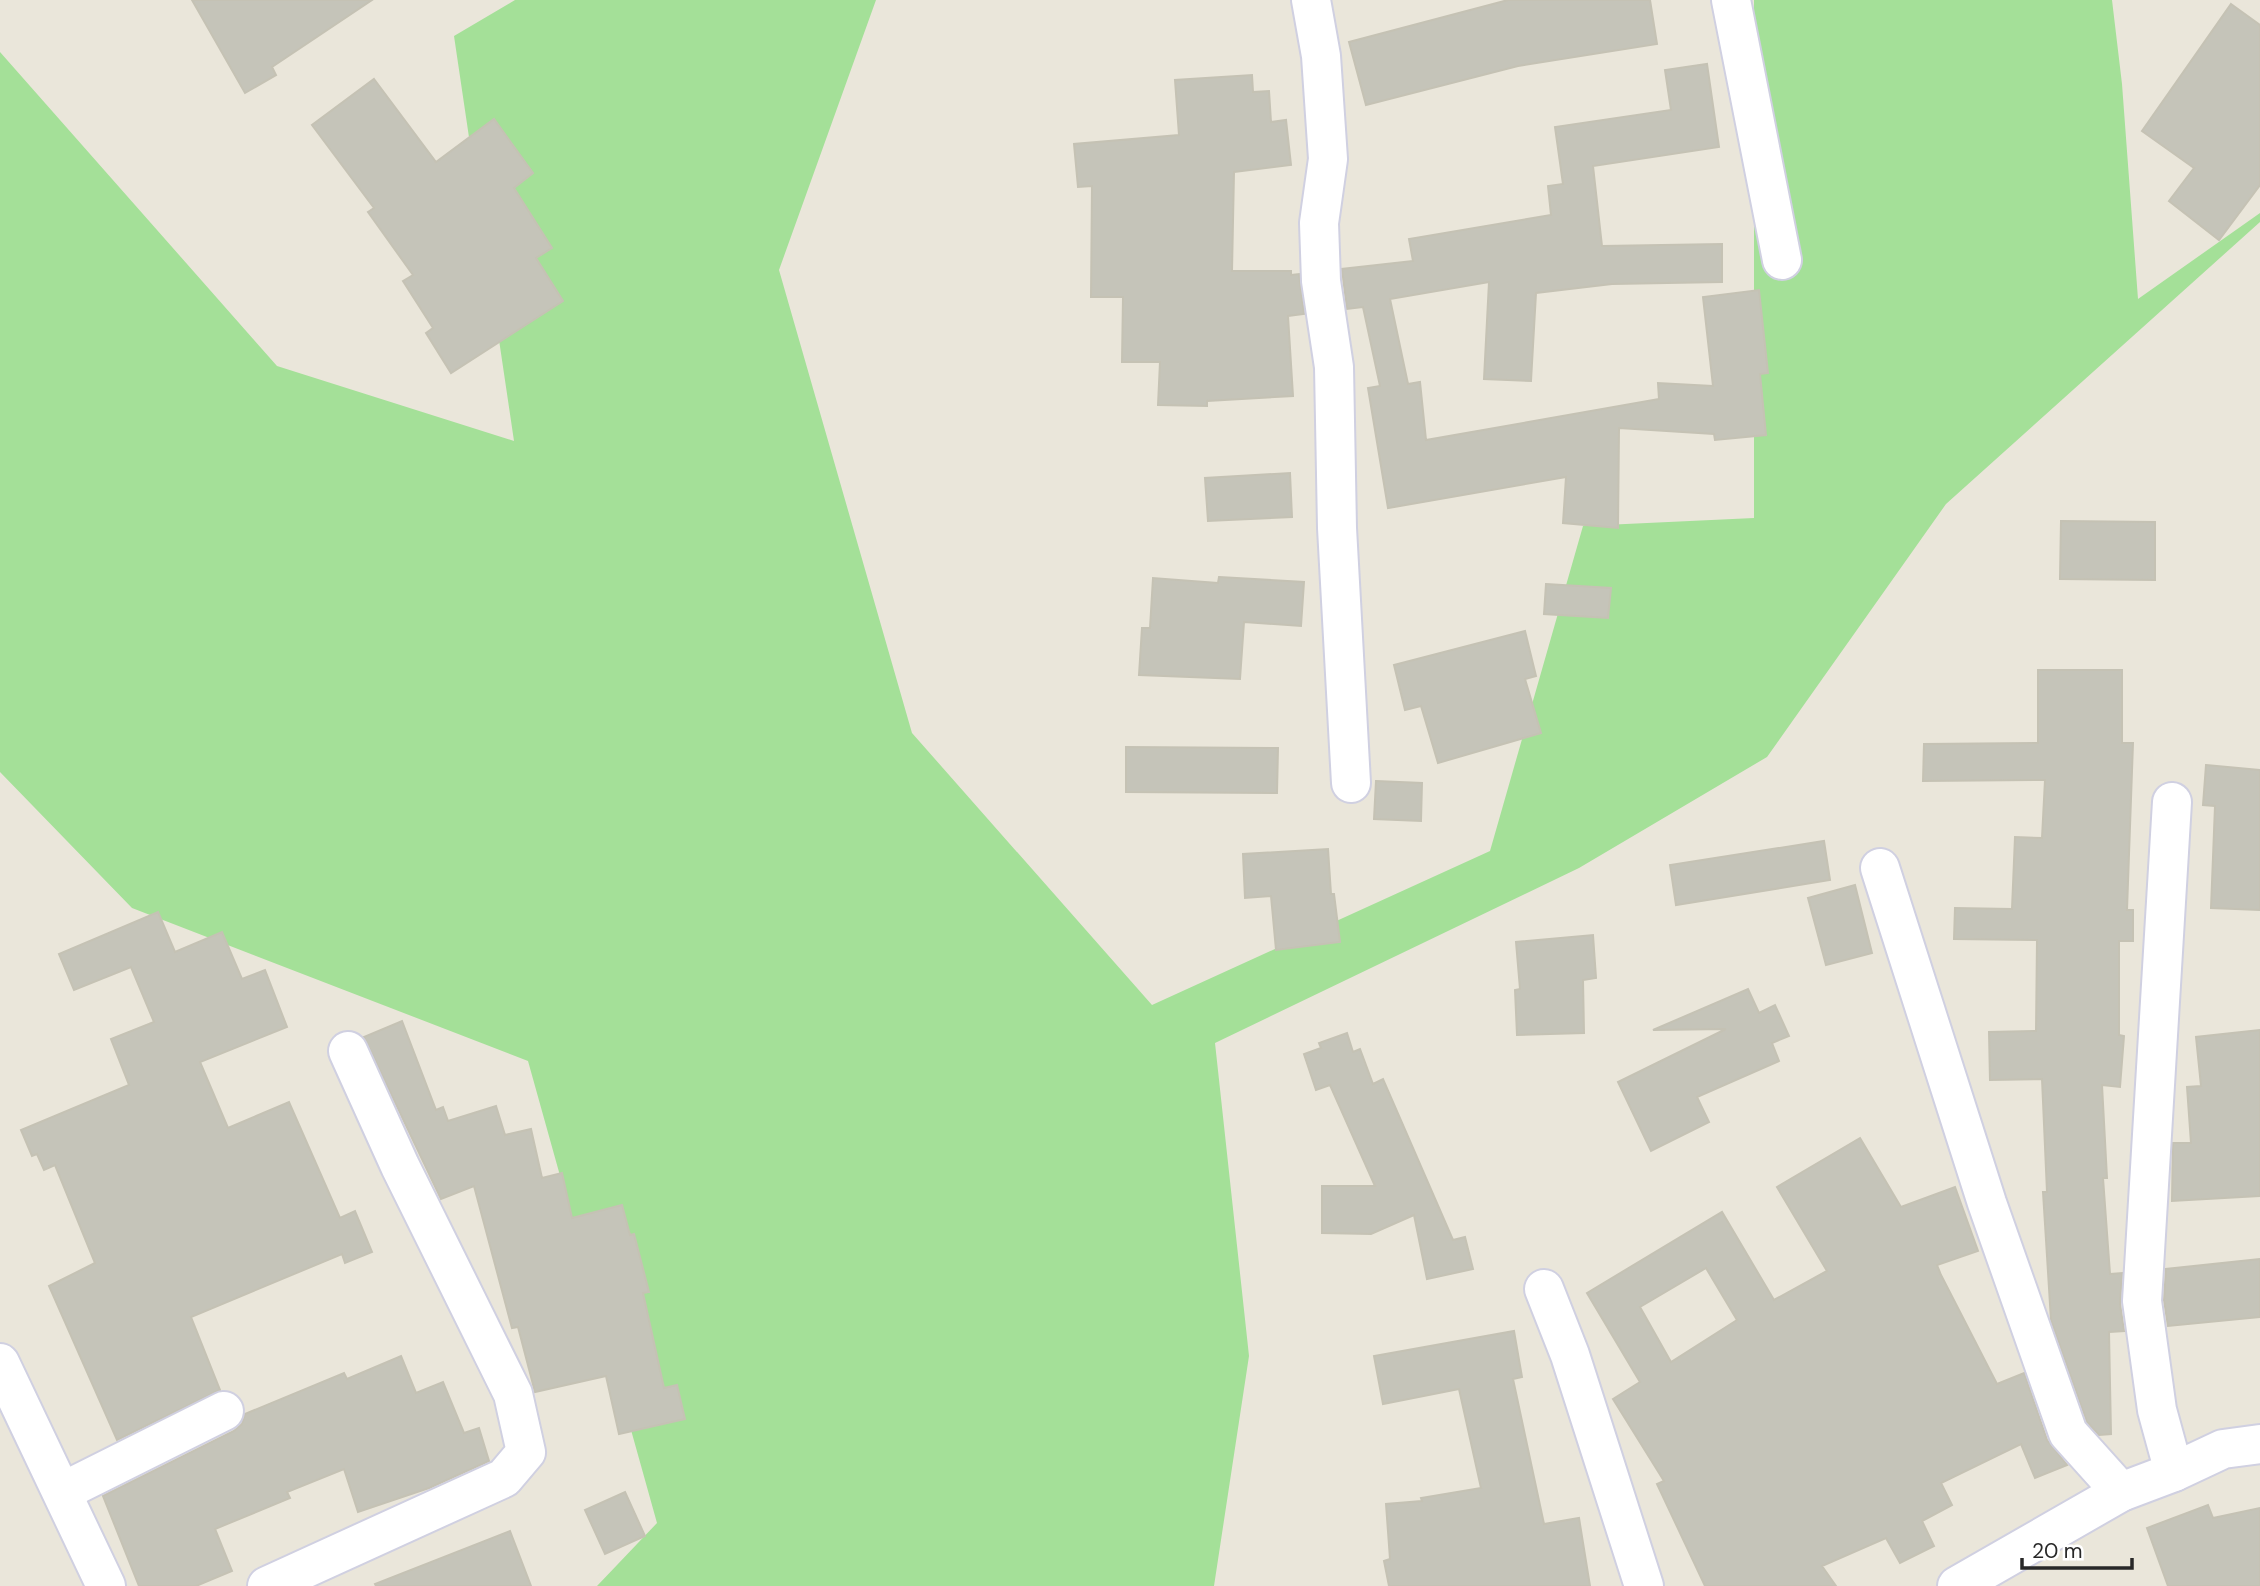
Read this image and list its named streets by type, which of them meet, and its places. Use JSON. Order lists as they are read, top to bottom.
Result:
{
  "scale_bar": "20 m"
}
